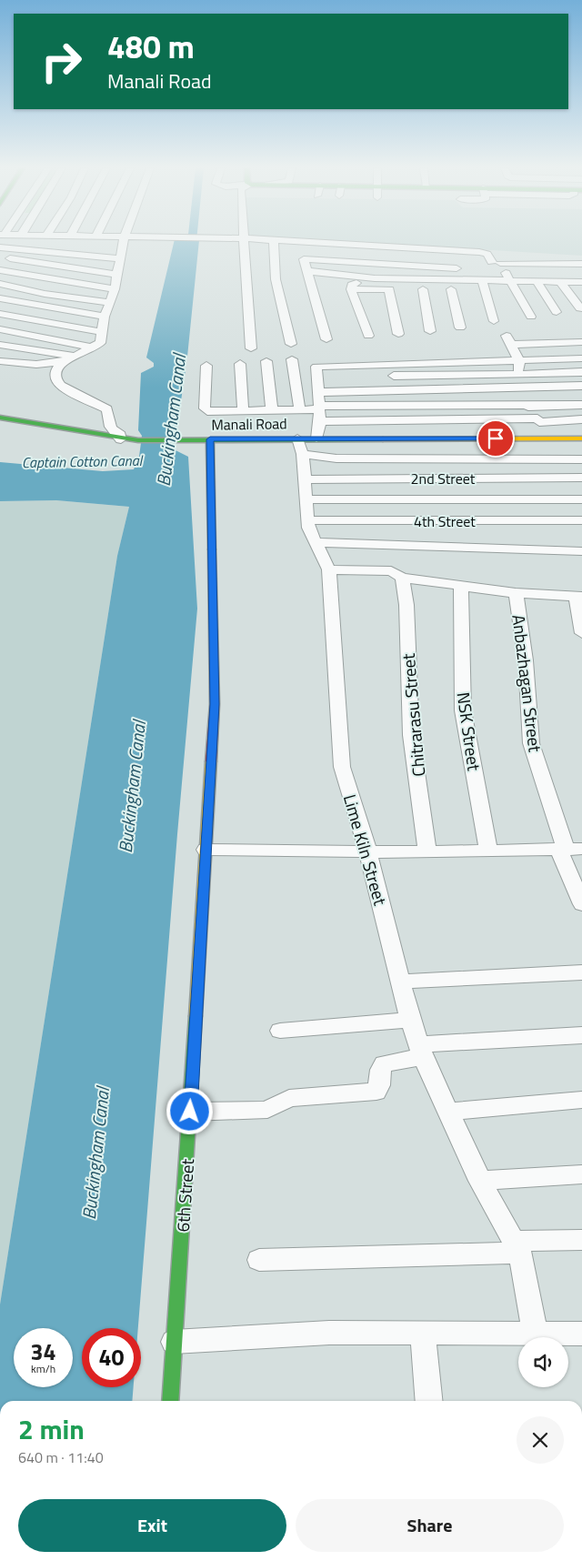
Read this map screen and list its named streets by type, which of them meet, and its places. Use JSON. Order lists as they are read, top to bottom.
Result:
{
  "streets": {
    "street": [
      "Manali Road",
      "2nd Street",
      "4th Street",
      "Anbazhagan Street",
      "Chitrarasu Street",
      "NSK Street",
      "Lime Kiln Street",
      "6th Street"
    ]
  },
  "crossings": [
    ["Manali Road", "Lime Kiln Street"],
    ["Manali Road", "6th Street"],
    ["2nd Street", "Lime Kiln Street"],
    ["4th Street", "Lime Kiln Street"]
  ],
  "water": ["Buckingham Canal", "Captain Cotton Canal"],
  "page": {
    "turn": ["480 m", "Manali Road"],
    "speed": "34 km/h",
    "limit": "40",
    "heading": ["2 min", "640 m · 11:40"],
    "buttons": ["Exit", "Share"]
  }
}
